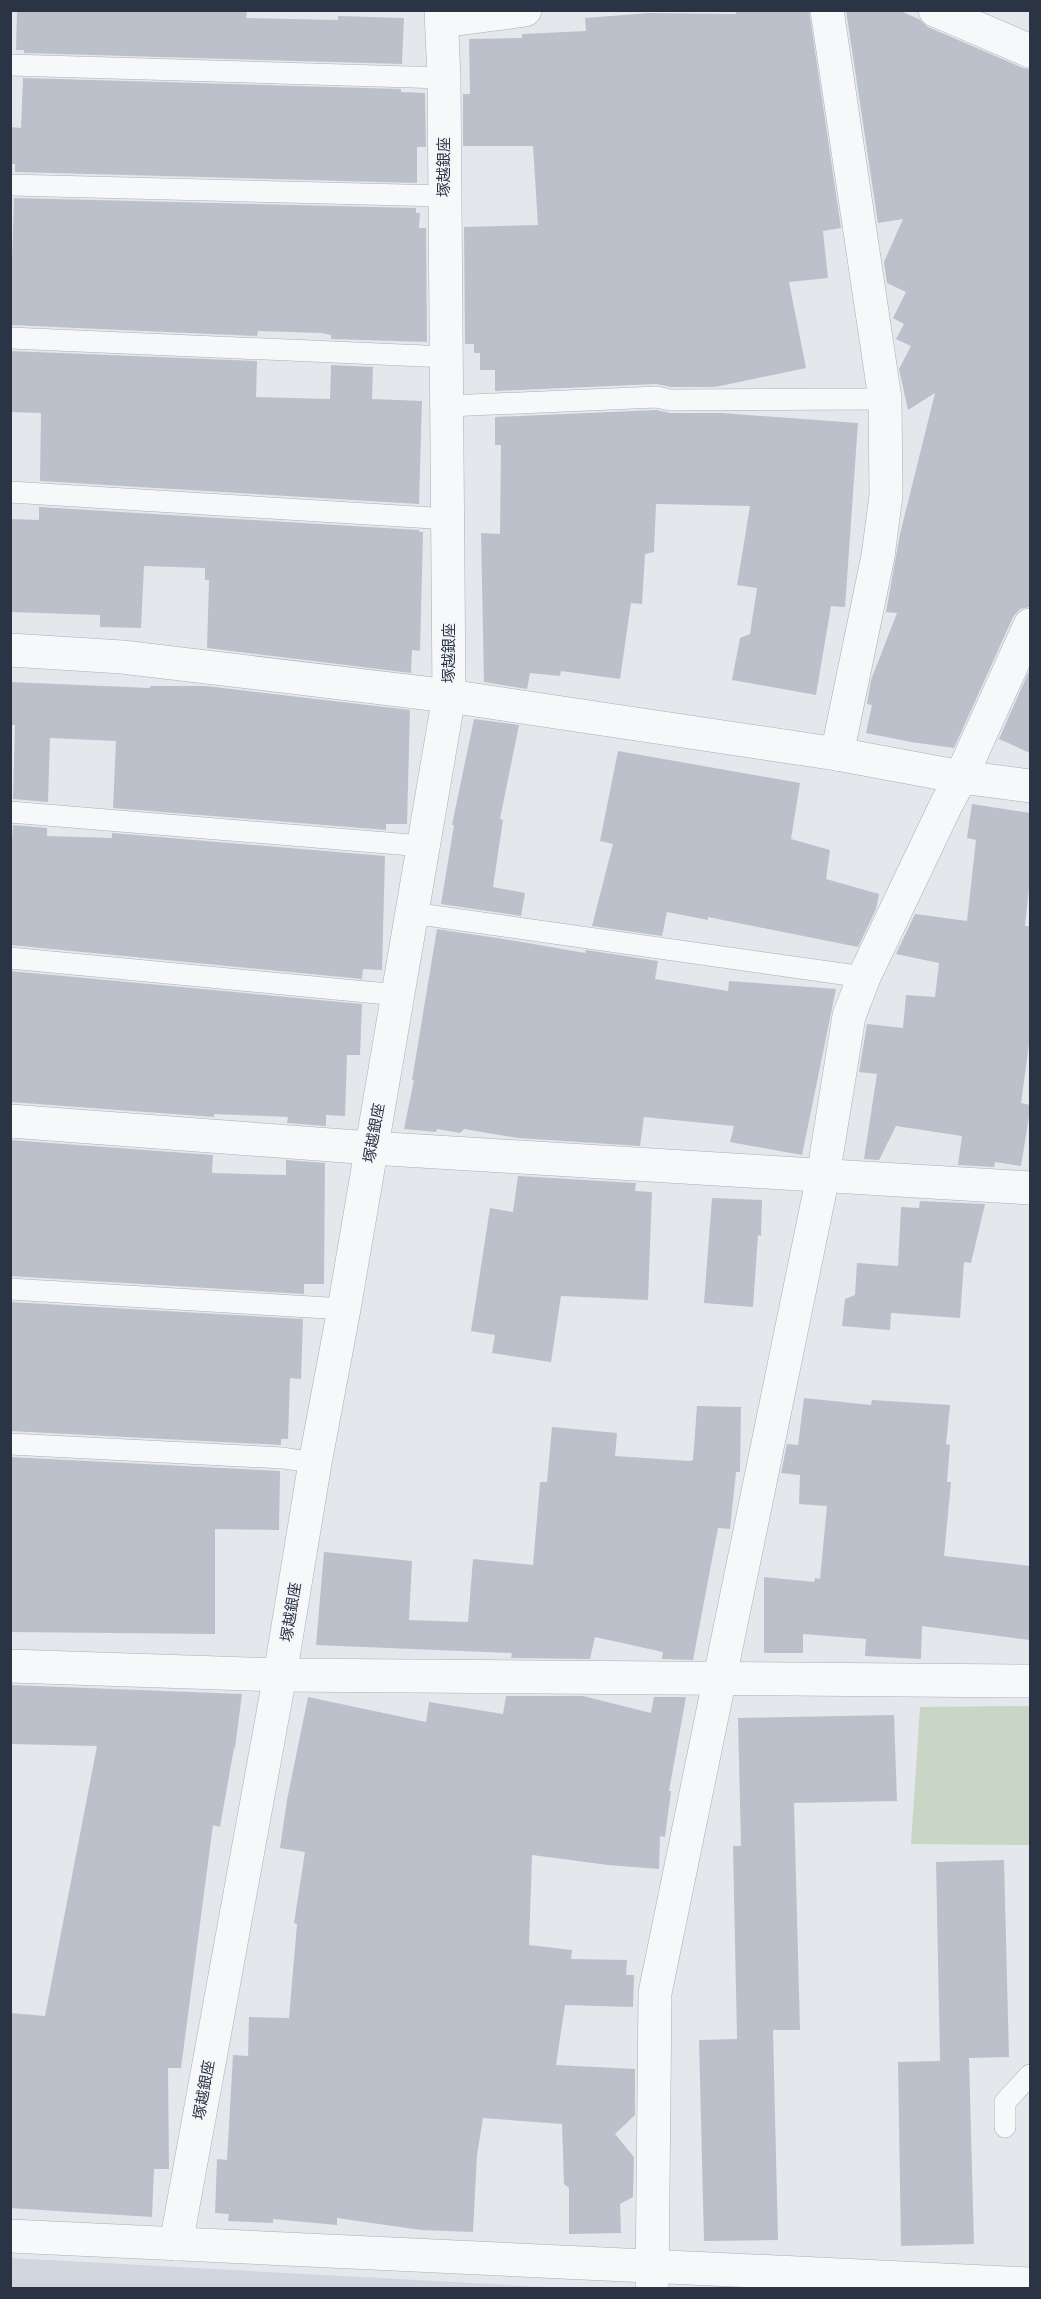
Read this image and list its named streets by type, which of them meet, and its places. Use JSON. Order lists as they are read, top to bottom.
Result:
{
  "streets": {
    "street": ["塚越銀座"]
  }
}
